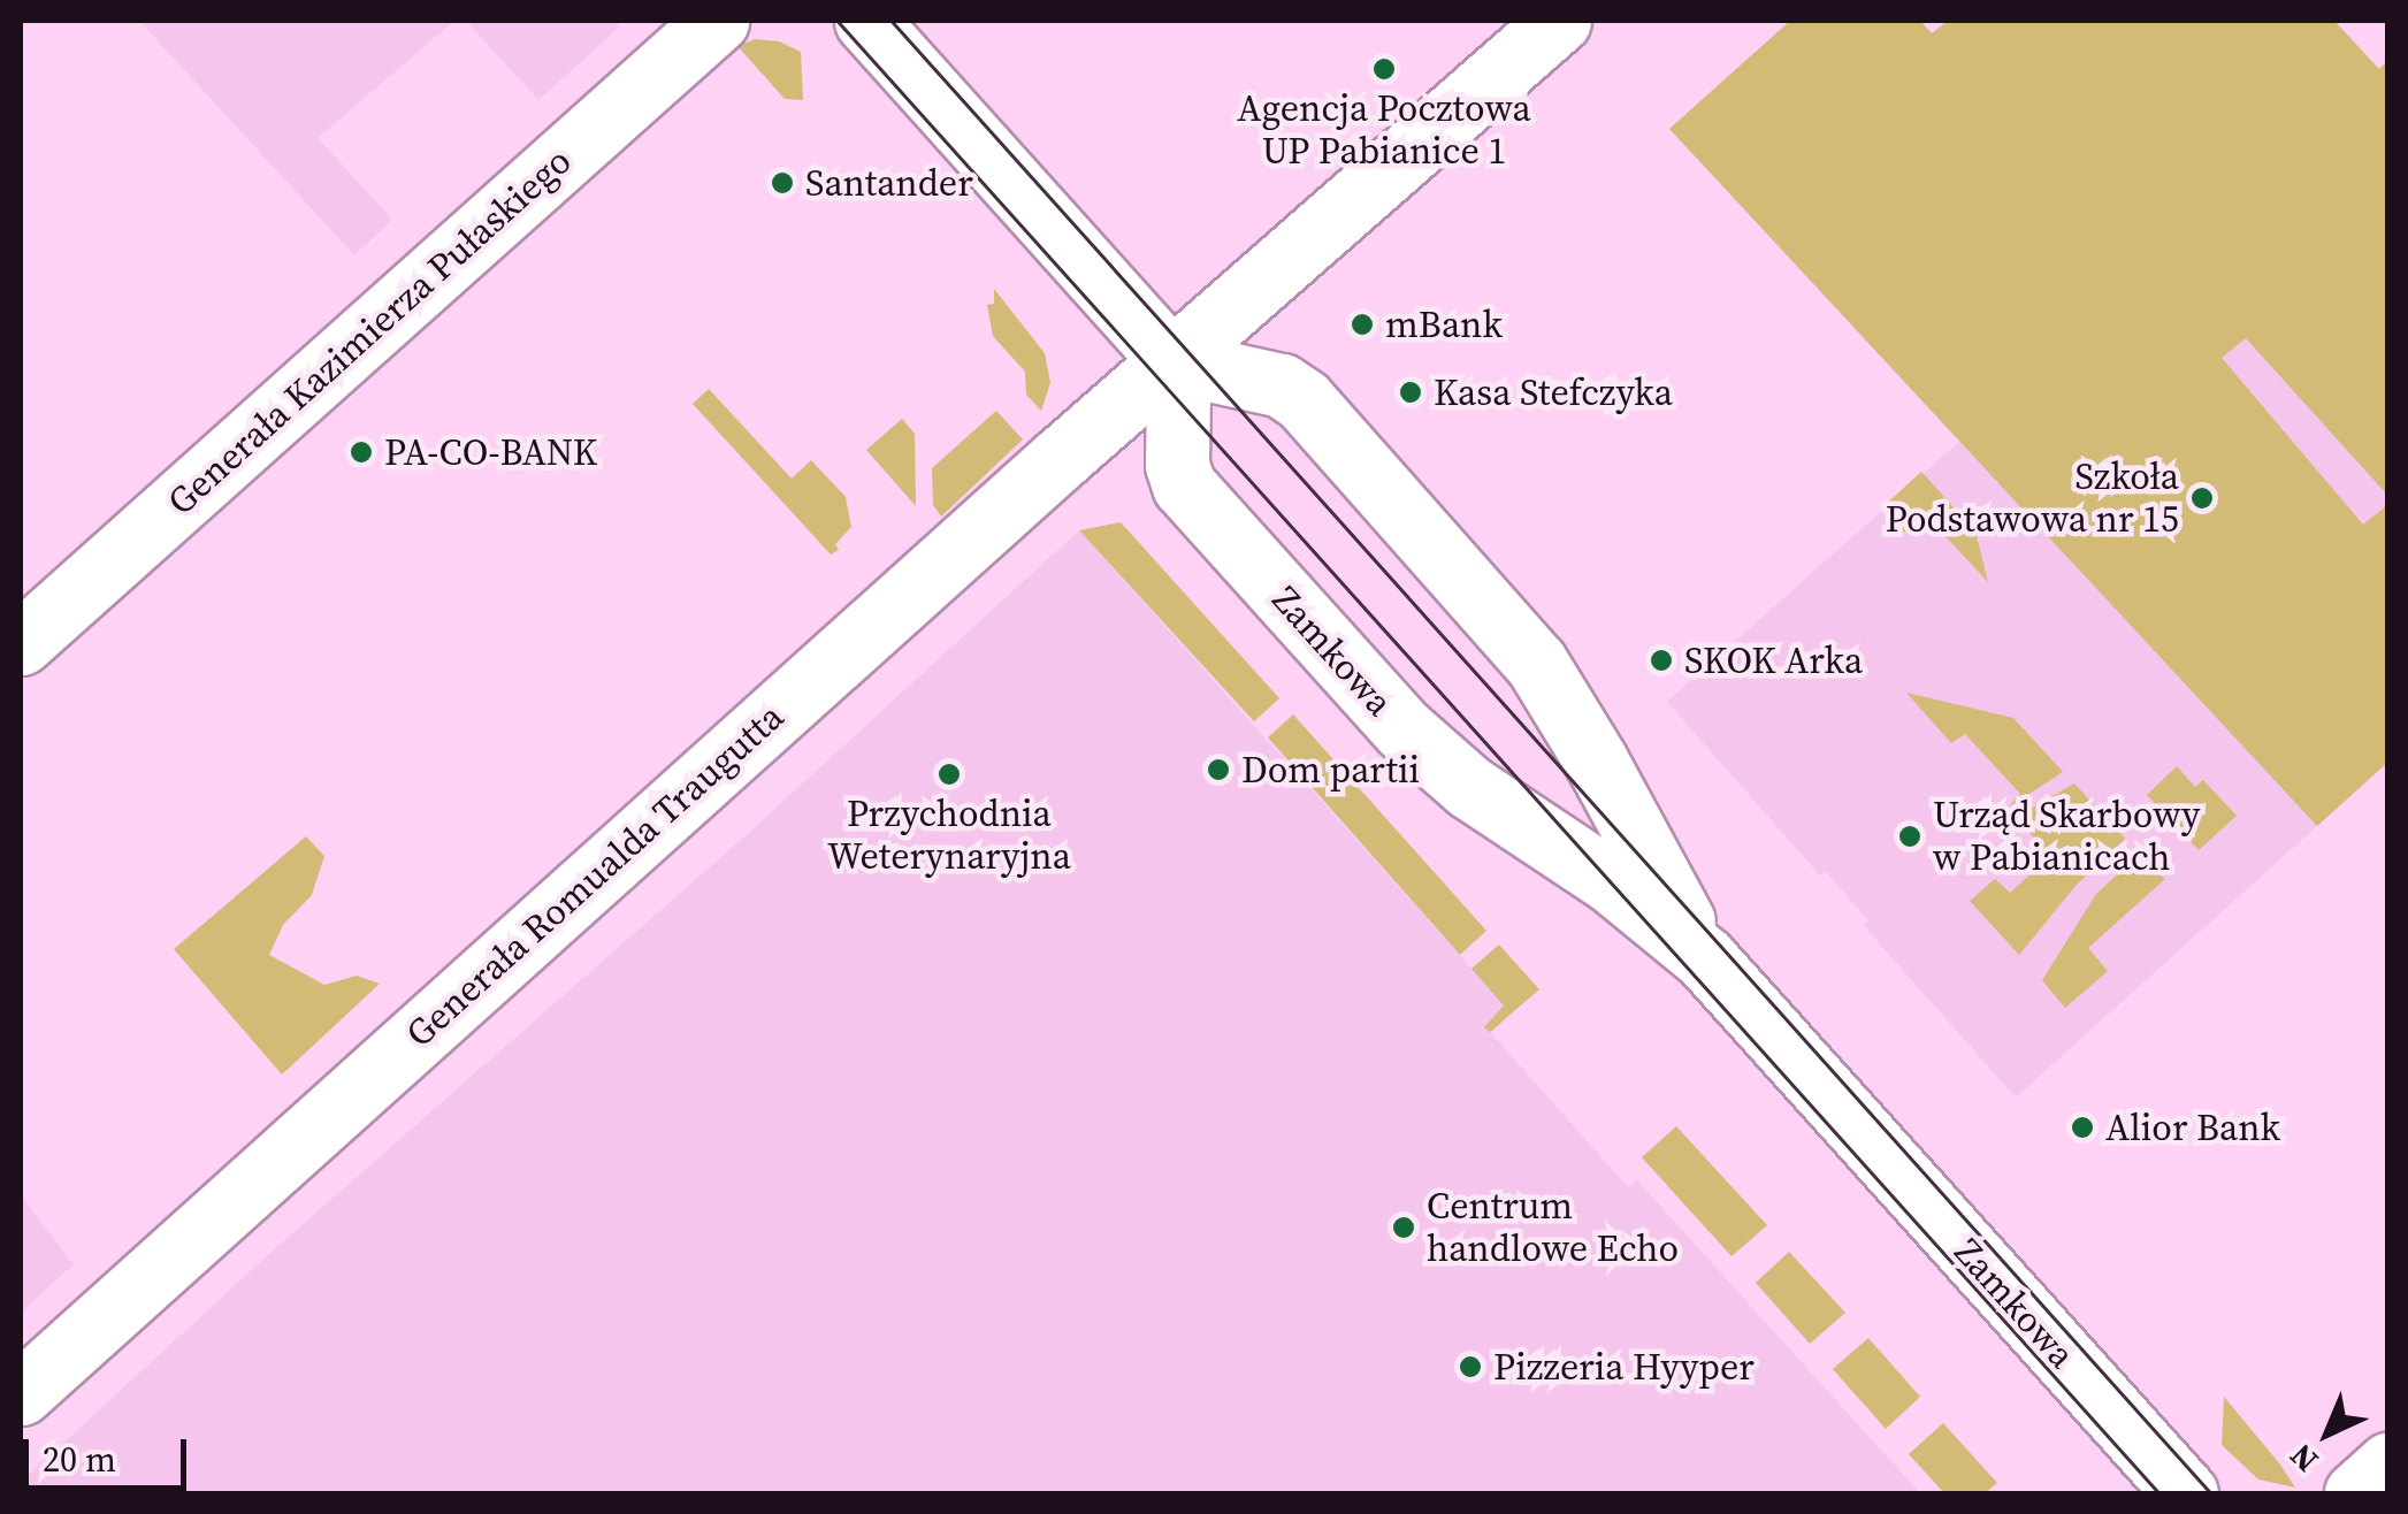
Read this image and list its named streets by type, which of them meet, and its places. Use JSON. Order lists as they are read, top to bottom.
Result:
{
  "streets": {
    "street": ["Generała Kazimierza Pułaskiego", "Zamkowa", "Generała Romualda Traugutta"]
  },
  "crossings": [
    ["Zamkowa", "Generała Romualda Traugutta"]
  ],
  "places": [
    "Agencja Pocztowa UP Pabianice 1",
    "Santander",
    "mBank",
    "Kasa Stefczyka",
    "PA-CO-BANK",
    "Szkoła Podstawowa nr 15",
    "SKOK Arka",
    "Dom partii",
    "Przychodnia Weterynaryjna",
    "Urząd Skarbowy w Pabianicach",
    "Alior Bank",
    "Centrum handlowe Echo",
    "Pizzeria Hyyper"
  ],
  "scale_bar": "20 m",
  "north": "bottom left"
}
